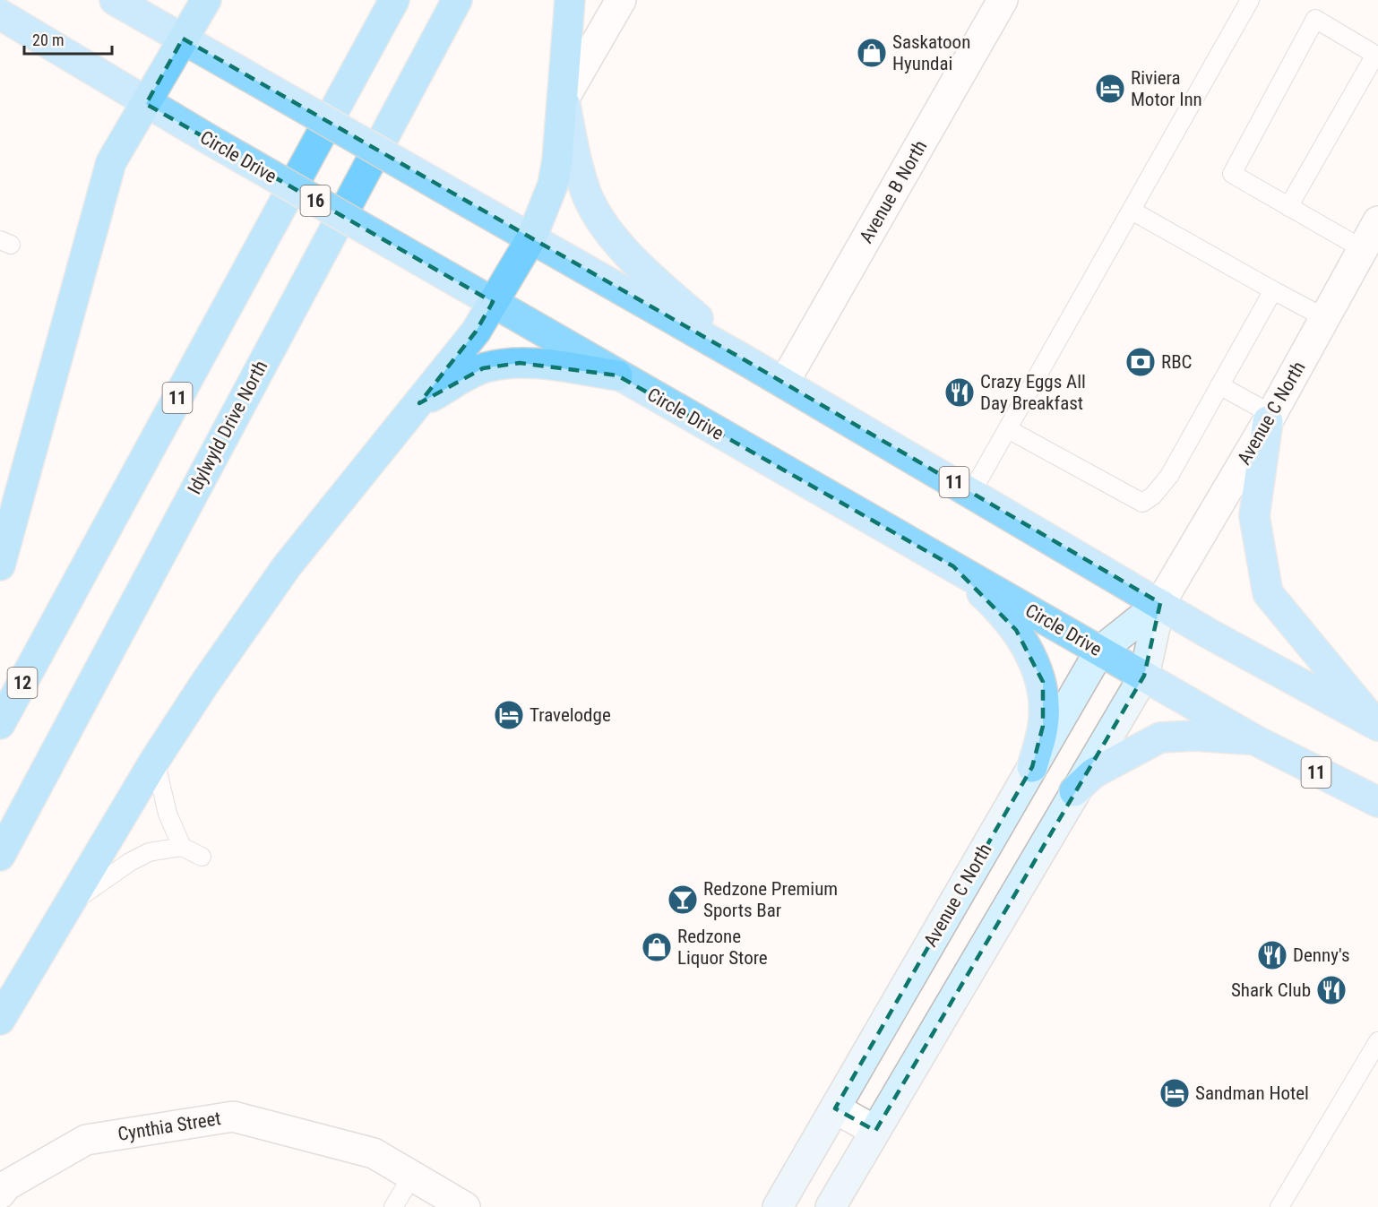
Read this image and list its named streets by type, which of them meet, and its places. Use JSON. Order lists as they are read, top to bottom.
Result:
{
  "streets": {
    "highway": [
      "Circle Drive",
      "16",
      "11",
      "Idylwyld Drive North",
      "12"
    ],
    "main road": ["Avenue C North"],
    "street": ["Avenue B North", "Cynthia Street"]
  },
  "crossings": [
    ["Circle Drive", "Avenue C North"],
    ["Avenue B North", "11"],
    ["11", "Avenue C North"],
    ["11", "12"]
  ],
  "places": {
    "shop": ["Saskatoon Hyundai", "Redzone Liquor Store"],
    "hotel": ["Riviera Motor Inn", "Travelodge", "Sandman Hotel"],
    "bank": ["RBC"],
    "restaurant": ["Crazy Eggs All Day Breakfast", "Denny's", "Shark Club"],
    "bar": ["Redzone Premium Sports Bar"]
  },
  "scale_bar": "20 m"
}
